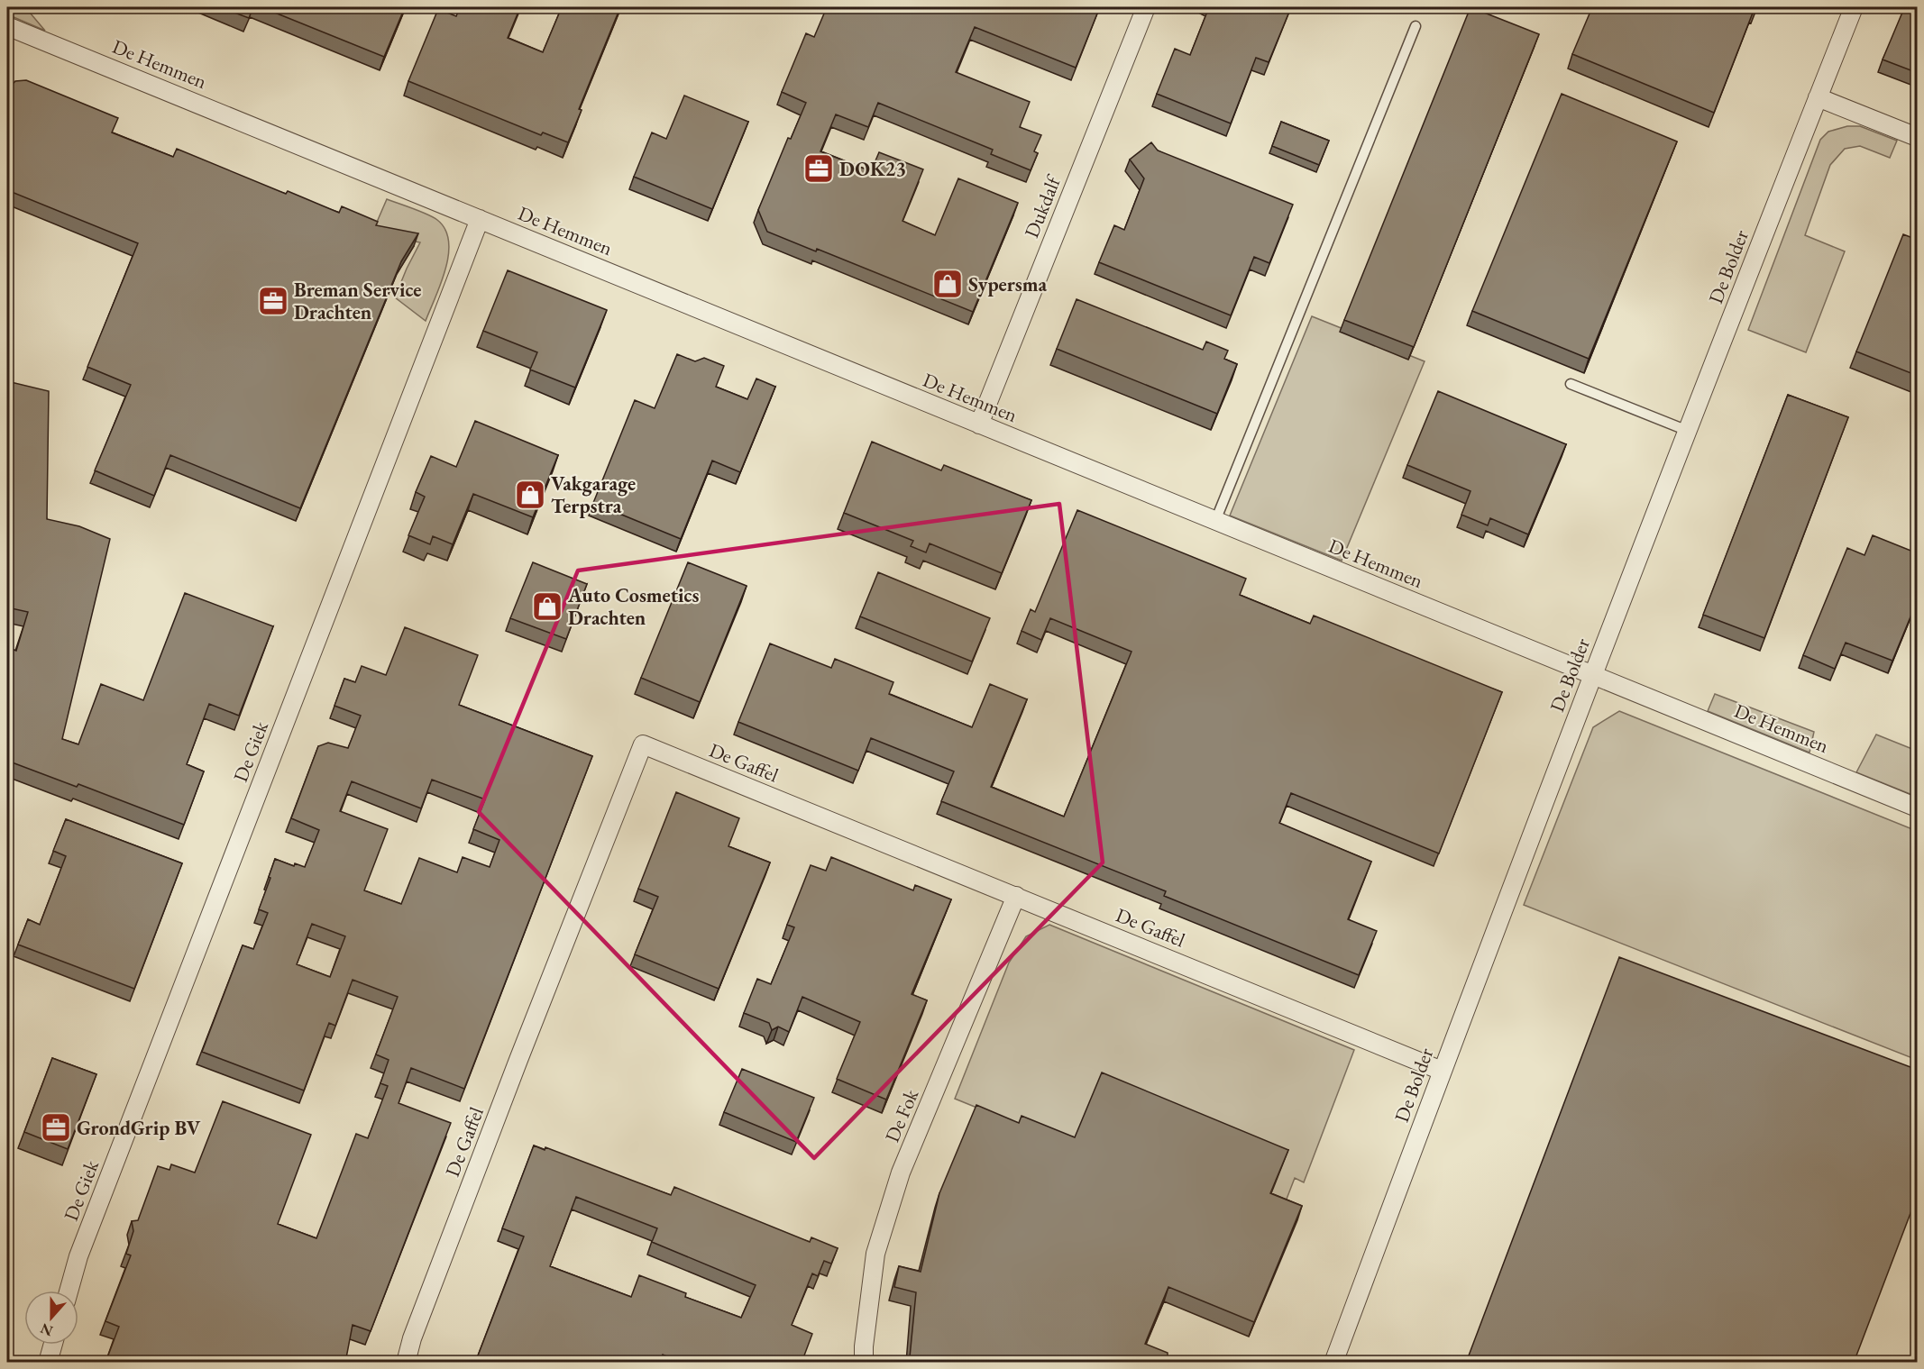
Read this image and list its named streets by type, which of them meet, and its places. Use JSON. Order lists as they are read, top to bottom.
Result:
{
  "streets": {
    "street": [
      "De Hemmen",
      "Dukdalf",
      "De Bolder",
      "De Giek",
      "De Gaffel",
      "De Fok"
    ]
  },
  "crossings": [
    ["De Hemmen", "Dukdalf"],
    ["De Hemmen", "De Bolder"],
    ["De Hemmen", "De Giek"],
    ["De Bolder", "De Gaffel"],
    ["De Gaffel", "De Fok"]
  ],
  "places": {
    "office": ["DOK23", "Breman Service Drachten", "GrondGrip BV"],
    "shop": ["Sypersma", "Vakgarage Terpstra", "Auto Cosmetics Drachten"]
  },
  "north": "bottom"
}
